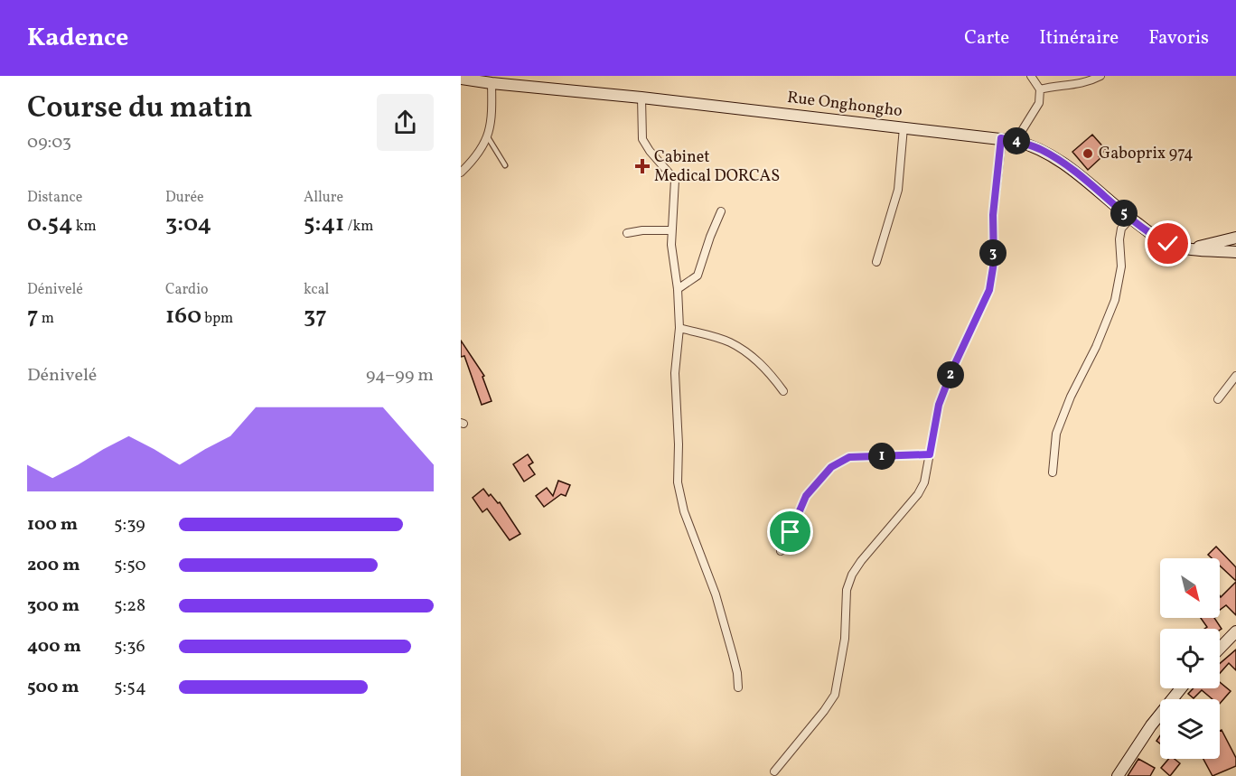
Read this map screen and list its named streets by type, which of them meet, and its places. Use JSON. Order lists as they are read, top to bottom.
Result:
{
  "streets": {
    "main road": ["Rue Onghongho"]
  },
  "places": {
    "other": ["Gaboprix 974"],
    "health": ["Cabinet Medical DORCAS"]
  },
  "north": "bottom right",
  "page": {
    "header": "Kadence",
    "nav": ["Carte", "Itinéraire", "Favoris"],
    "heading": ["Course du matin", "09:03"],
    "pins": [
      "4",
      "5",
      "3",
      "2",
      "1"
    ],
    "stats": [
      ["Distance", "0.54 km"],
      ["Durée", "3:04"],
      ["Allure", "5:41 /km"],
      ["Dénivelé", "7 m"],
      ["Cardio", "160 bpm"],
      ["kcal", "37"]
    ],
    "chart": ["Dénivelé", "94–99 m"],
    "list": [
      {
        "name": "100 m",
        "note": "5:39"
      },
      {
        "name": "200 m",
        "note": "5:50"
      },
      {
        "name": "300 m",
        "note": "5:28"
      },
      {
        "name": "400 m",
        "note": "5:36"
      },
      {
        "name": "500 m",
        "note": "5:54"
      }
    ]
  }
}
